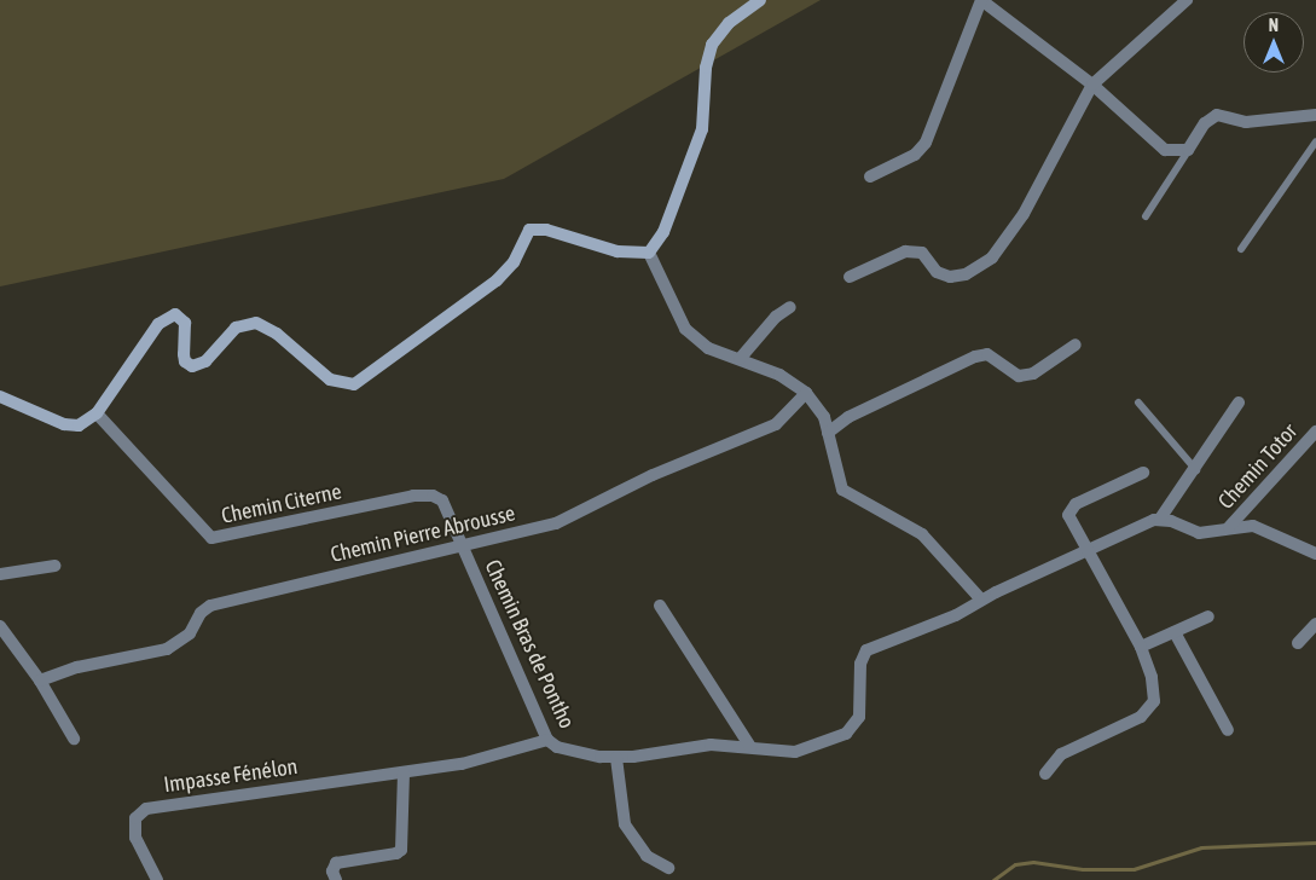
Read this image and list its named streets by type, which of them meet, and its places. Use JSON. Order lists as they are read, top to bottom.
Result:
{
  "streets": {
    "street": [
      "Chemin Totor",
      "Chemin Citerne",
      "Chemin Pierre Abrousse",
      "Chemin Bras de Pontho",
      "Impasse Fénélon"
    ]
  },
  "crossings": [
    ["Chemin Citerne", "Chemin Pierre Abrousse"],
    ["Chemin Citerne", "Chemin Bras de Pontho"],
    ["Chemin Pierre Abrousse", "Chemin Bras de Pontho"],
    ["Chemin Bras de Pontho", "Impasse Fénélon"]
  ],
  "north": "top"
}
